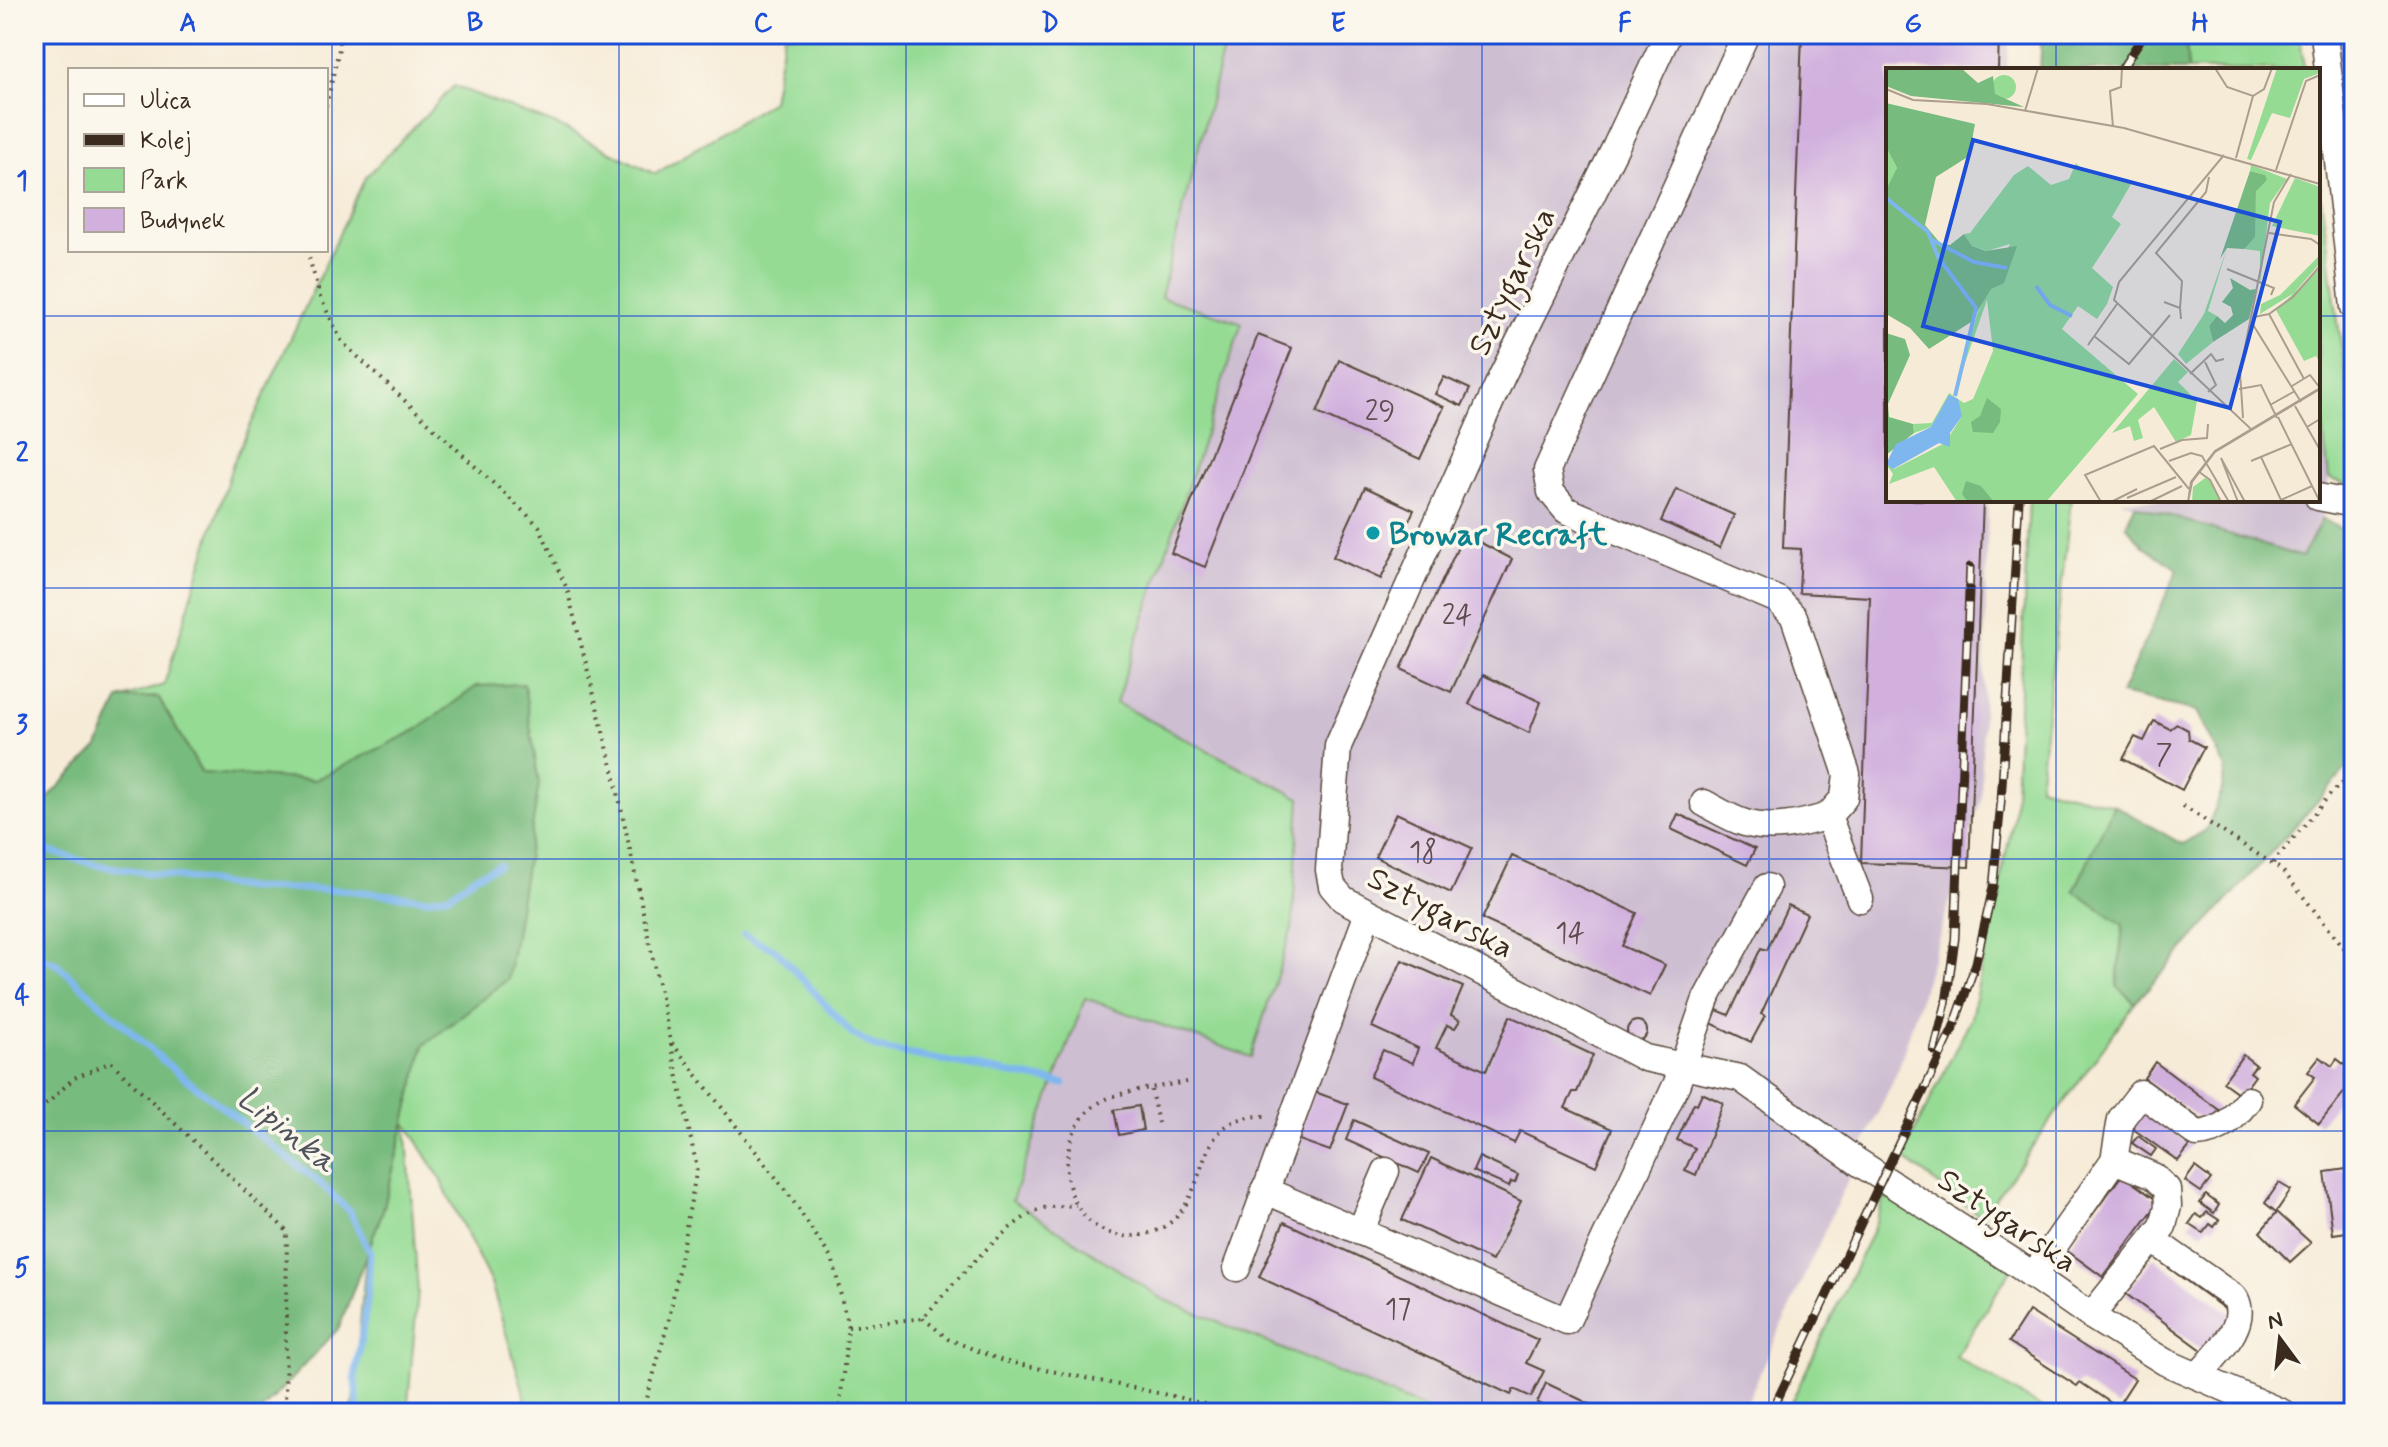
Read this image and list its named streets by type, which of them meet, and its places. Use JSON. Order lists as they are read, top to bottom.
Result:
{
  "streets": {
    "street": ["Sztygarska"]
  },
  "water": ["Lipinka"],
  "places": ["Browar Recraft"],
  "house_numbers": [
    "29",
    "24",
    "7",
    "18",
    "14",
    "17"
  ],
  "legend": [
    "Ulica",
    "Kolej",
    "Park",
    "Budynek"
  ],
  "north": "top",
  "grid": {
    "columns": [
      "A",
      "B",
      "C",
      "D",
      "E",
      "F",
      "G",
      "H"
    ],
    "rows": [
      "1",
      "2",
      "3",
      "4",
      "5"
    ]
  }
}
